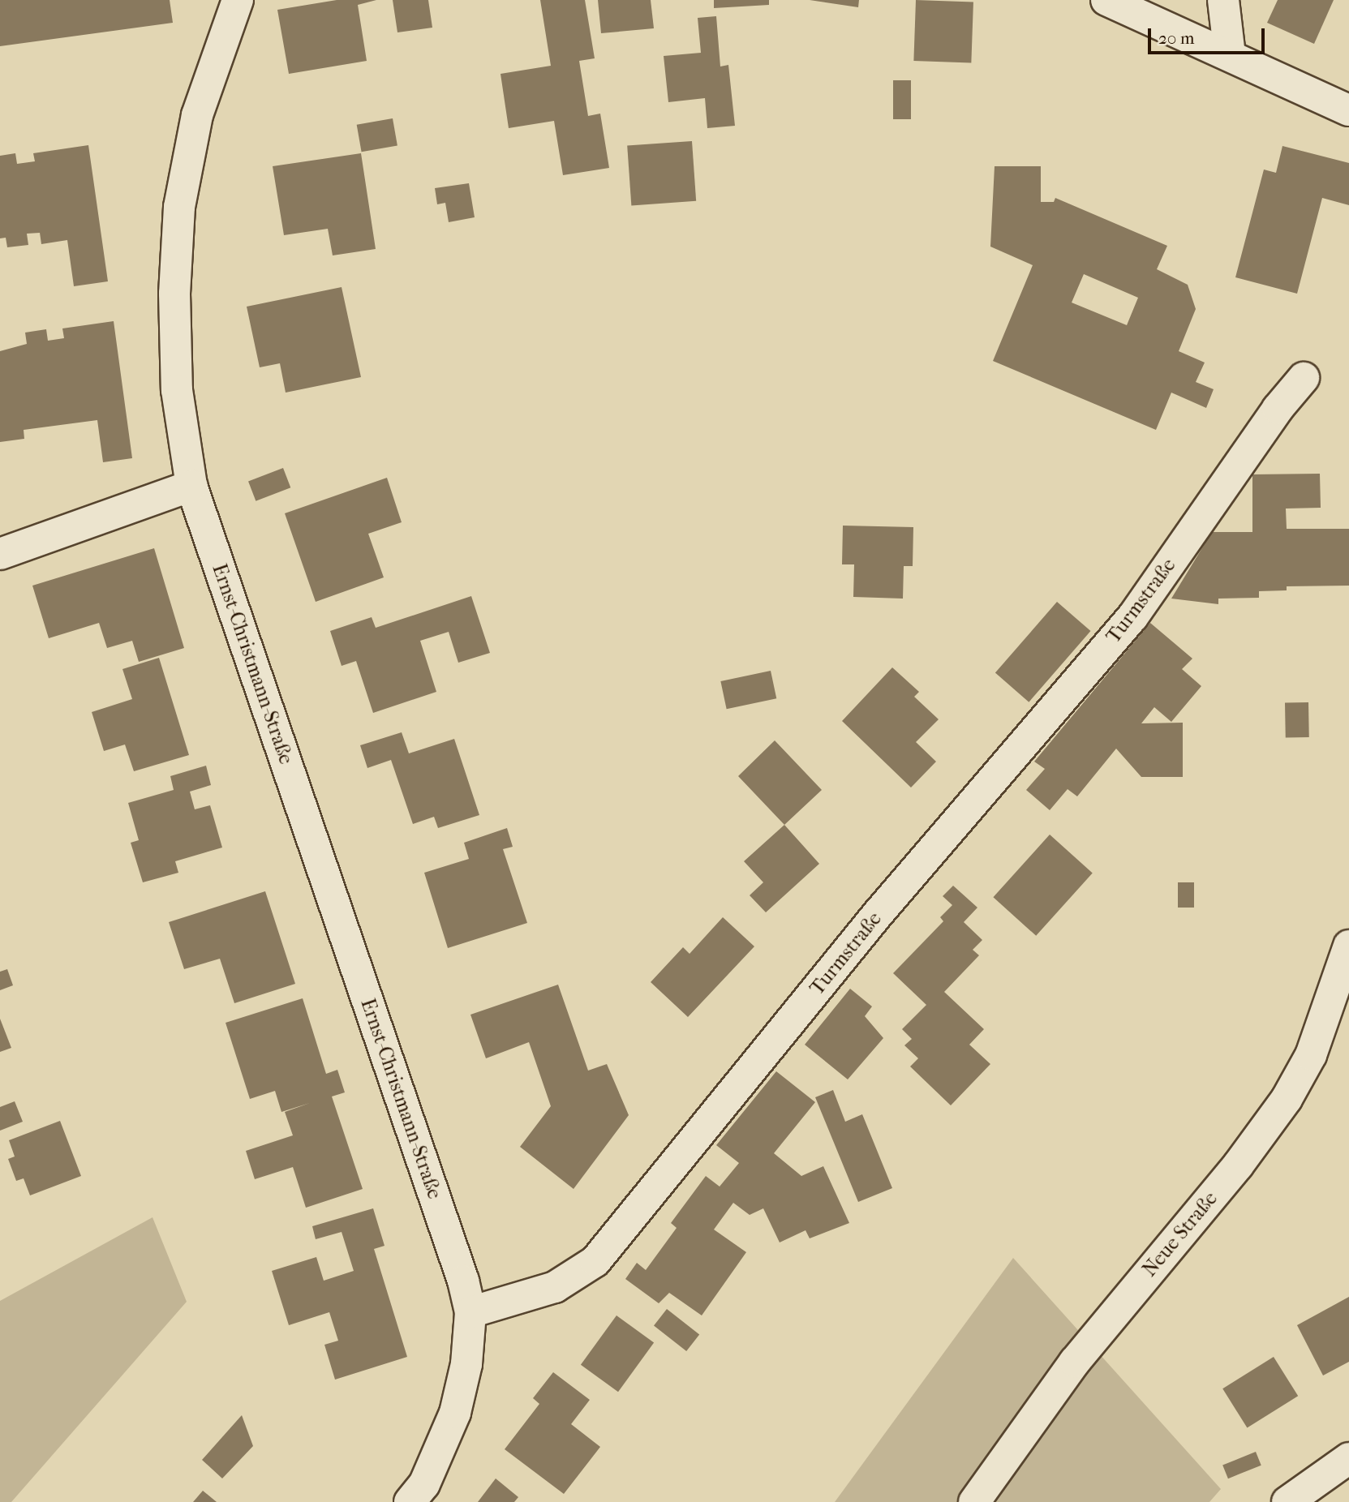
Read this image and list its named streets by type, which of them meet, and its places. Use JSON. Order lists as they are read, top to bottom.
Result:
{
  "streets": {
    "street": ["Turmstraße", "Ernst-Christmann-Straße", "Neue Straße"]
  },
  "crossings": [
    ["Turmstraße", "Ernst-Christmann-Straße"]
  ],
  "scale_bar": "20 m"
}
